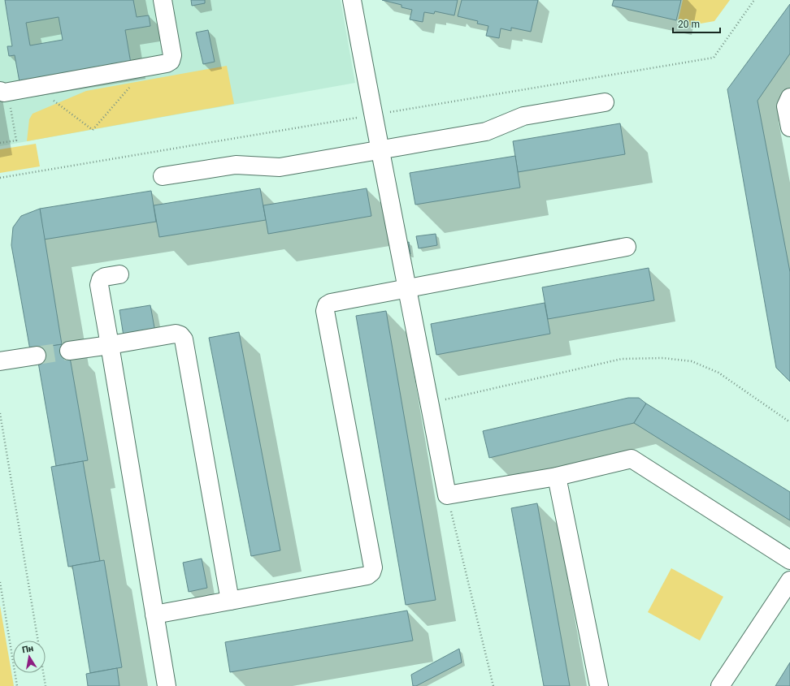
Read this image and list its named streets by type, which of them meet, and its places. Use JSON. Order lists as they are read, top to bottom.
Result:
{
  "scale_bar": "20 m",
  "north": "top"
}
